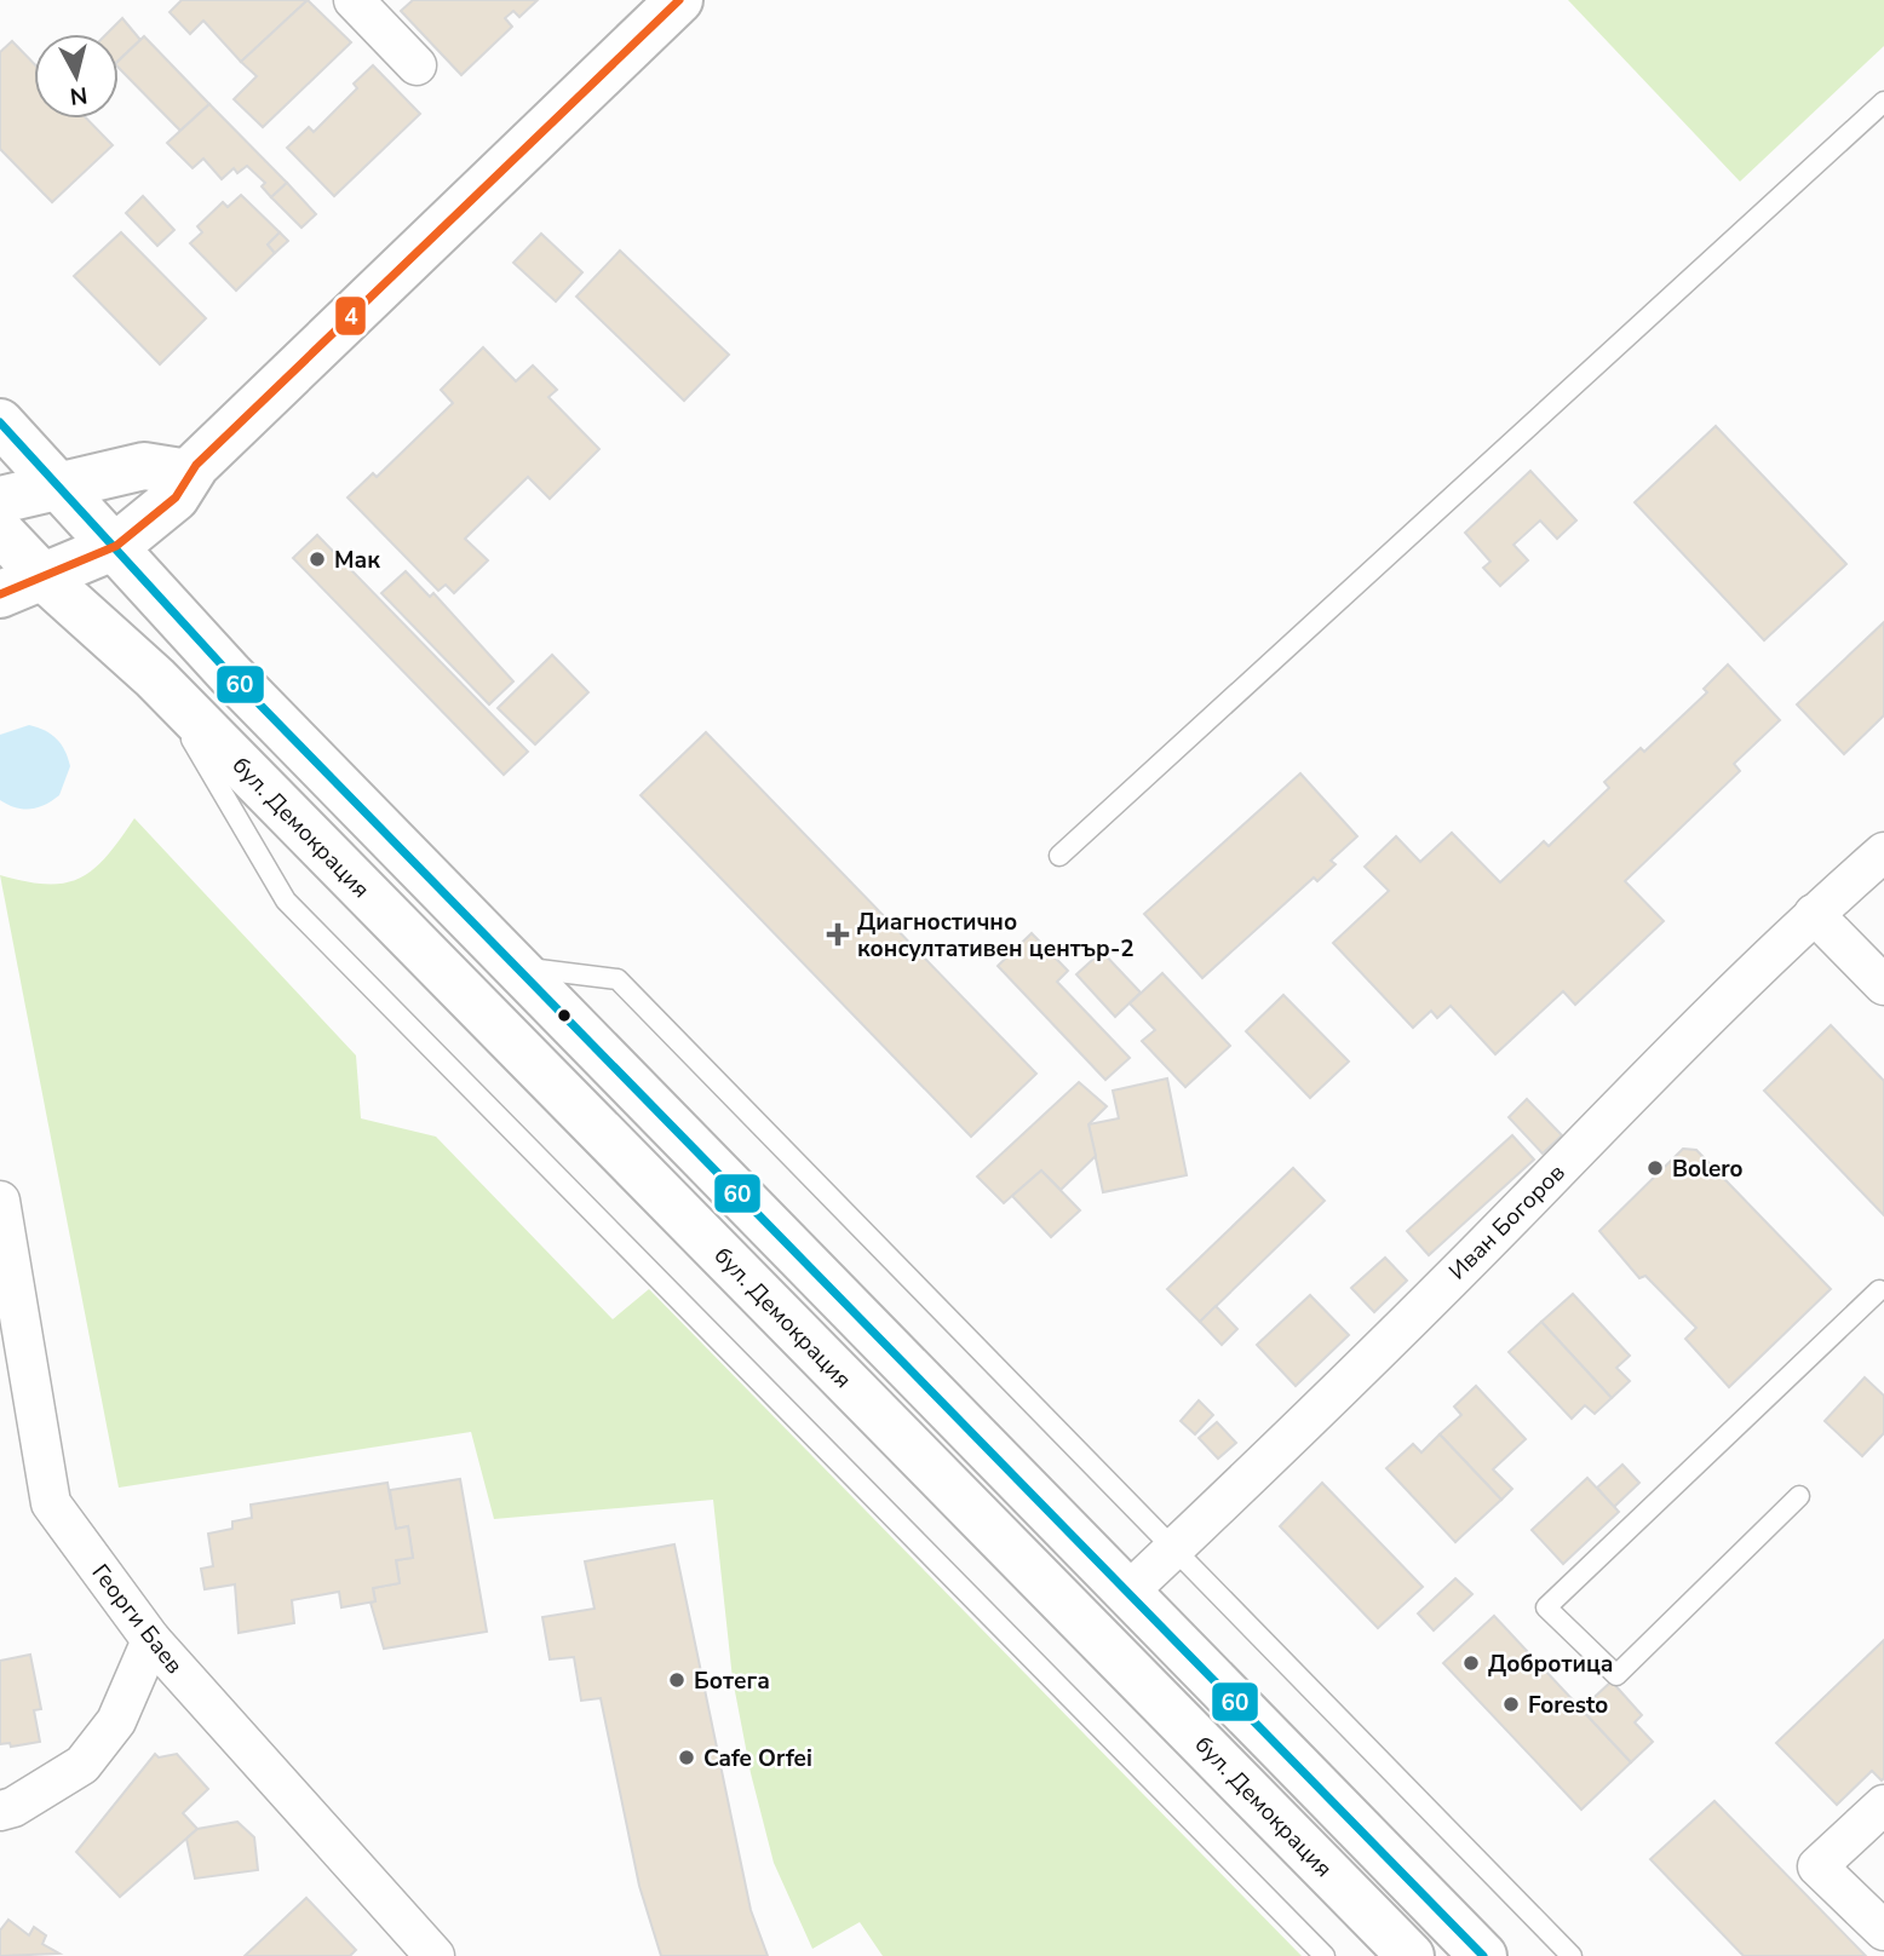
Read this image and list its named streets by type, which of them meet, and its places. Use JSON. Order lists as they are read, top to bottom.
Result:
{
  "streets": {
    "main road": ["бул. Демокрация"],
    "street": ["Иван Богоров", "Георги Баев"]
  },
  "places": {
    "other": [
      "Мак",
      "Bolero",
      "Добротица",
      "Ботега",
      "Foresto",
      "Cafe Orfei"
    ],
    "health": ["Диагностично консултативен център-2"]
  },
  "lines": ["transit line 4", "transit line 60"],
  "north": "bottom"
}
